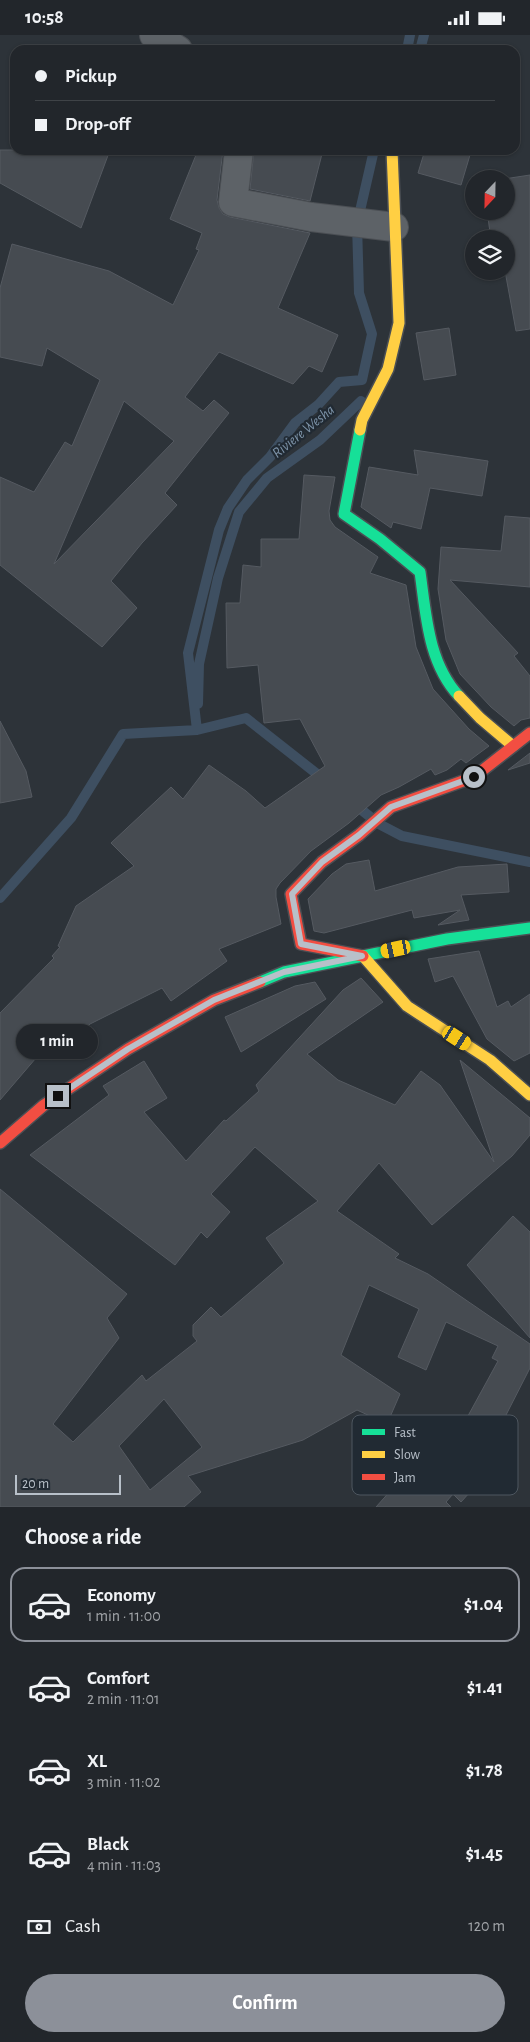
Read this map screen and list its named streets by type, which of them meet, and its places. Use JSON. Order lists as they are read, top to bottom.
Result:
{
  "water": ["Riviere Wesha"],
  "legend": ["Fast", "Slow", "Jam"],
  "scale_bar": "20 m",
  "north": "bottom",
  "page": {
    "status": "10:58",
    "banner": ["Pickup", "Drop-off"],
    "bubble": "1 min",
    "scale": "20 m",
    "heading": "Choose a ride",
    "list": [
      {
        "name": "Economy",
        "note": "1 min · 11:00",
        "value": "$1.04"
      },
      {
        "name": "Comfort",
        "note": "2 min · 11:01",
        "value": "$1.41"
      },
      {
        "name": "XL",
        "note": "3 min · 11:02",
        "value": "$1.78"
      },
      {
        "name": "Black",
        "note": "4 min · 11:03",
        "value": "$1.45"
      }
    ],
    "pay": ["Cash", "120 m"],
    "buttons": "Confirm"
  }
}
